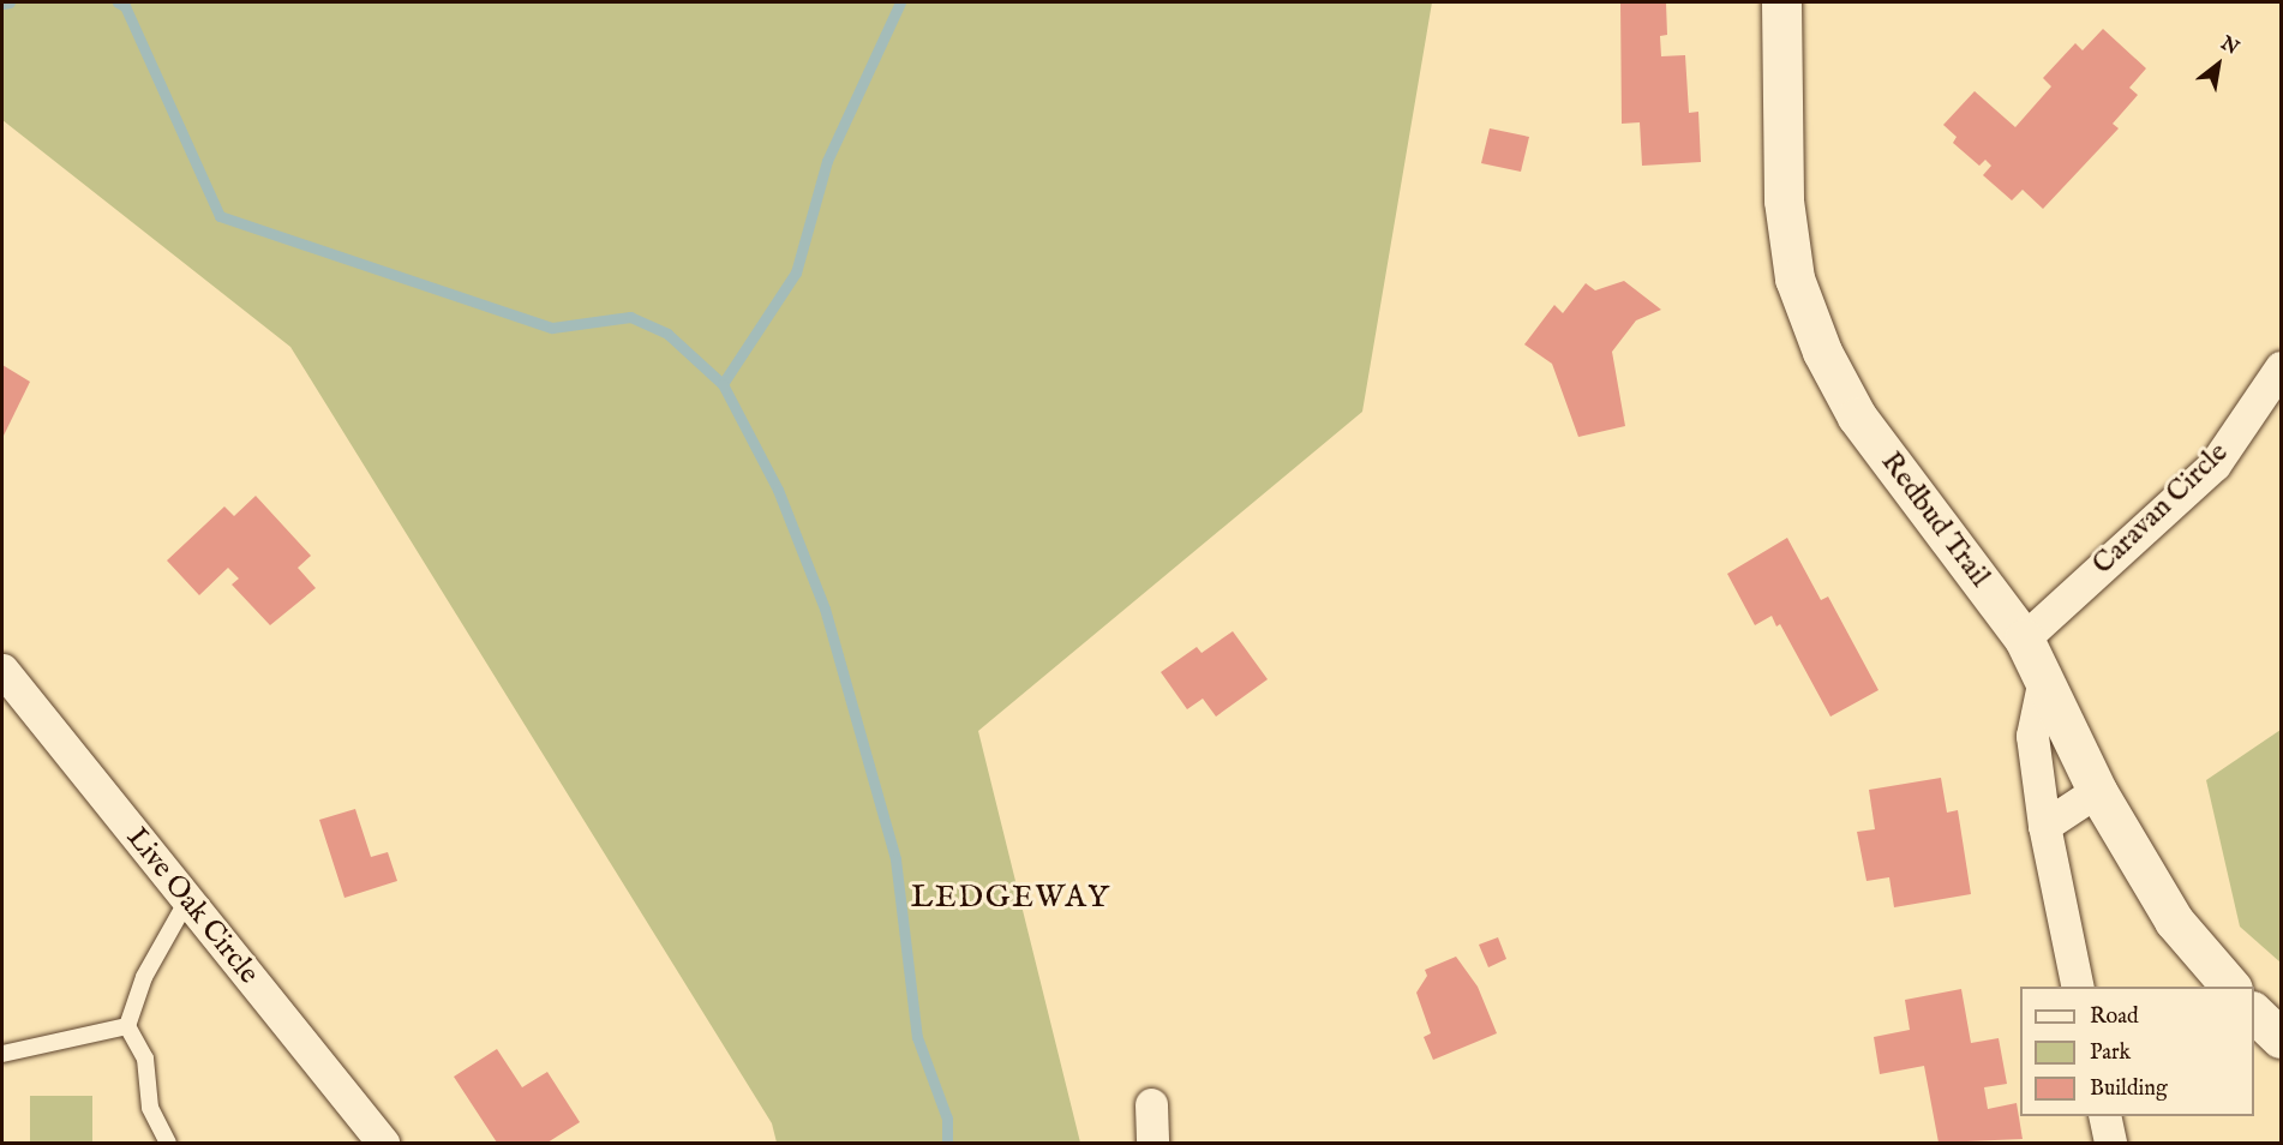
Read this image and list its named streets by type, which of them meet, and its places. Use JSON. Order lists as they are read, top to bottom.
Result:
{
  "streets": {
    "street": ["Caravan Circle", "Redbud Trail", "Live Oak Circle"]
  },
  "crossings": [
    ["Caravan Circle", "Redbud Trail"]
  ],
  "districts": ["LEDGEWAY"],
  "legend": ["Road", "Park", "Building"],
  "north": "top right"
}
